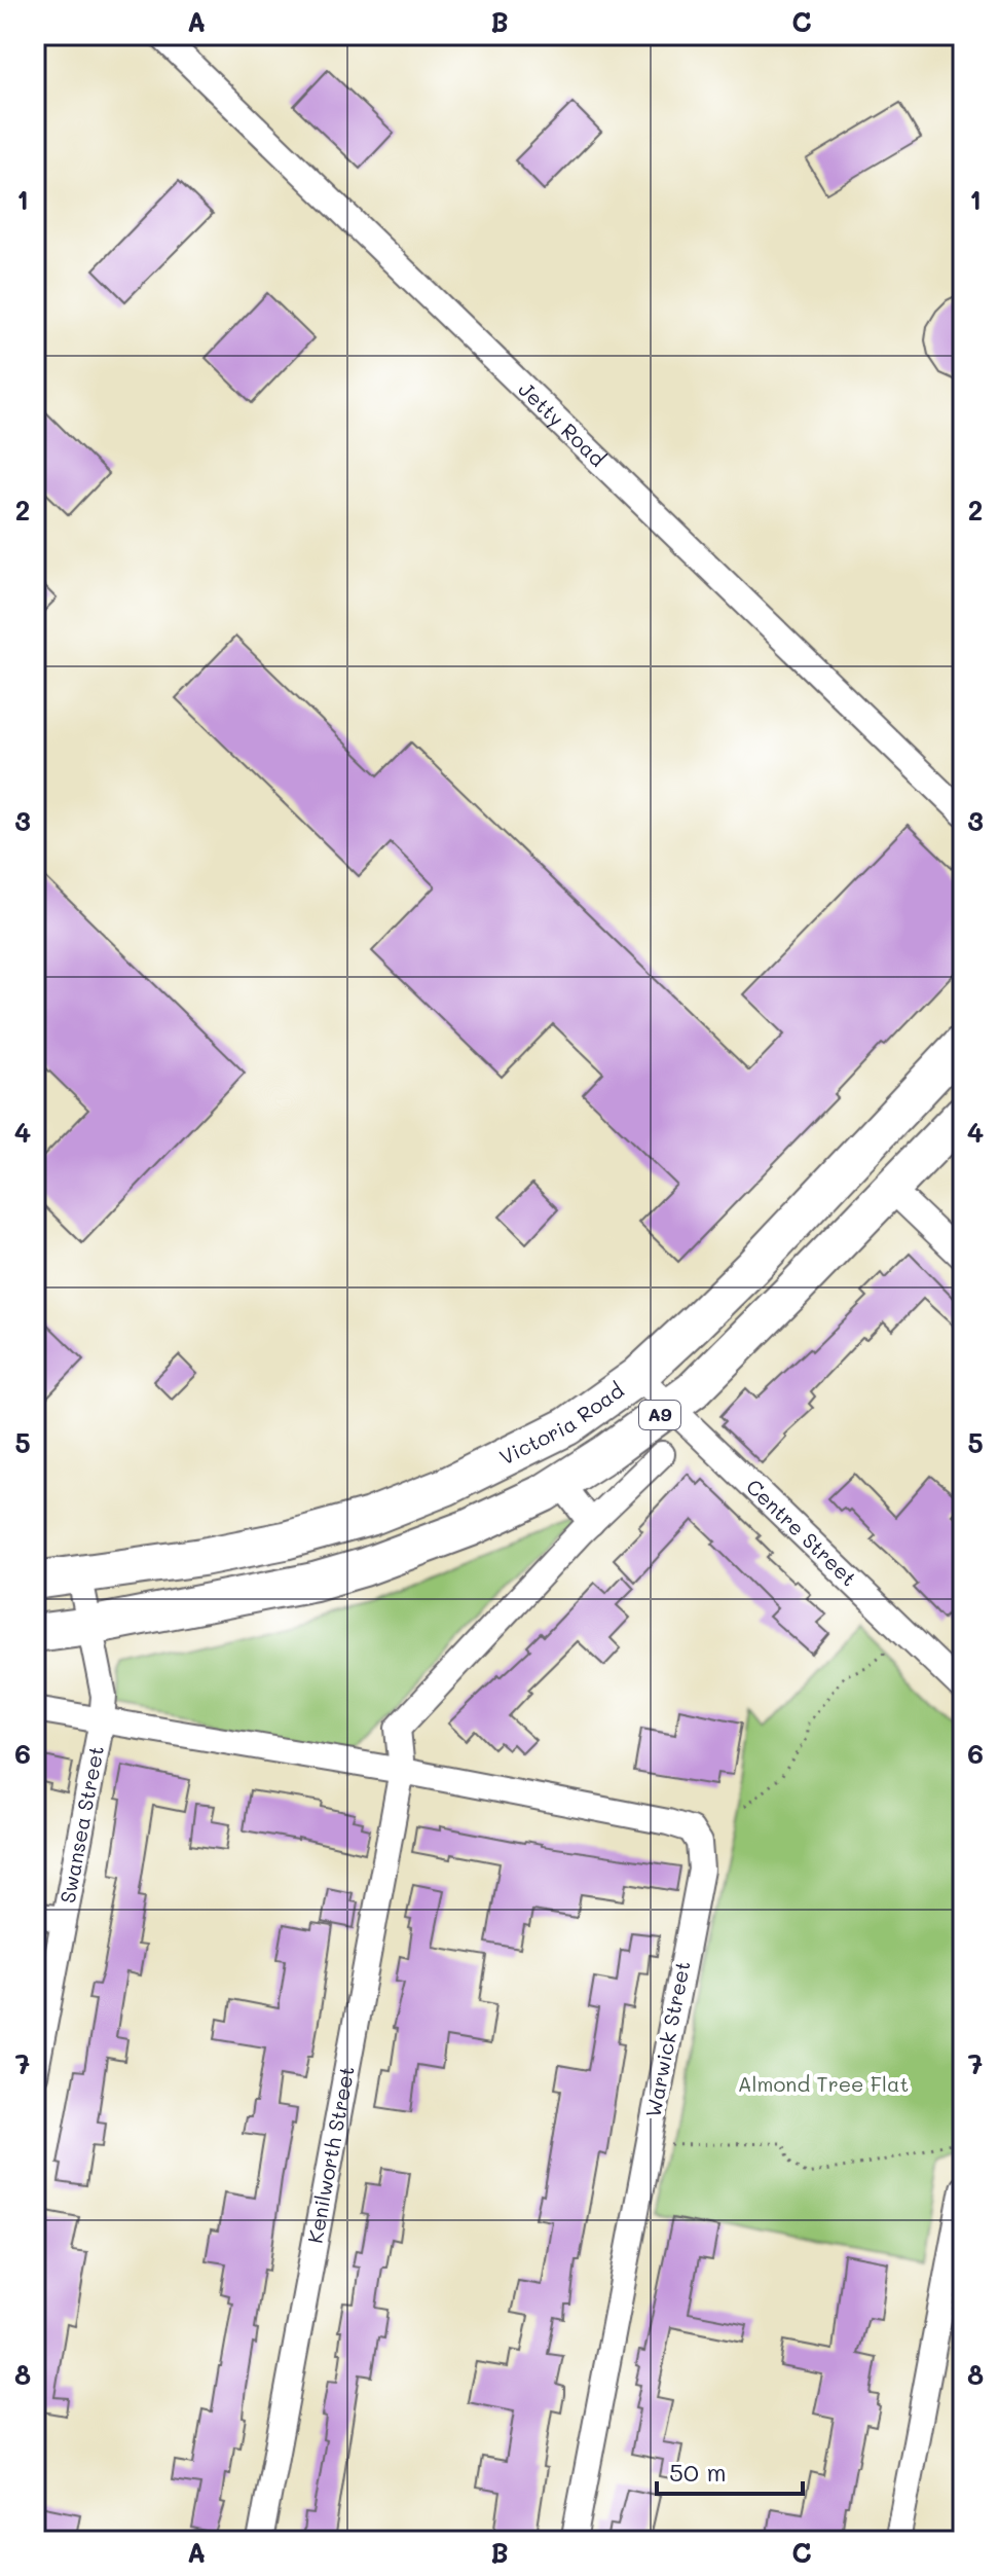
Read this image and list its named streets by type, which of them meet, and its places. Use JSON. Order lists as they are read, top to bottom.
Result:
{
  "streets": {
    "highway": ["A9", "Victoria Road"],
    "street": [
      "Jetty Road",
      "Centre Street",
      "Swansea Street",
      "Warwick Street",
      "Kenilworth Street"
    ]
  },
  "crossings": [
    ["A9", "Centre Street"],
    ["A9", "Swansea Street"],
    ["Victoria Road", "Centre Street"],
    ["Victoria Road", "Swansea Street"],
    ["Warwick Street", "Kenilworth Street"]
  ],
  "parks": ["Almond Tree Flat"],
  "scale_bar": "50 m",
  "grid": {
    "columns": ["A", "B", "C"],
    "rows": [
      "1",
      "2",
      "3",
      "4",
      "5",
      "6",
      "7",
      "8"
    ]
  }
}
